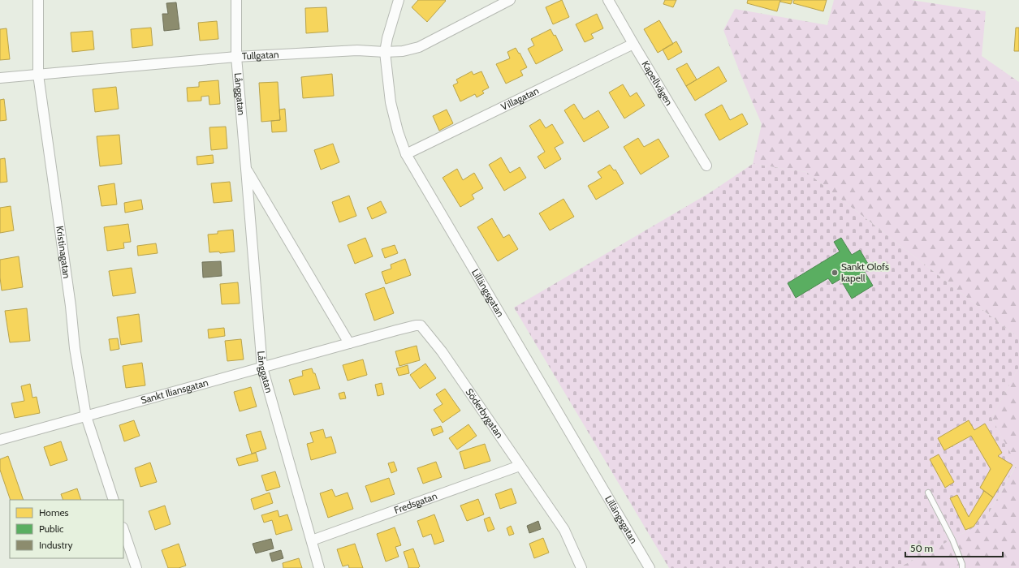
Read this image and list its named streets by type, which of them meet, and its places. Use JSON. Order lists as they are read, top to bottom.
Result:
{
  "streets": {
    "street": [
      "Tullgatan",
      "Kapellvägen",
      "Långgatan",
      "Villagatan",
      "Kristinagatan",
      "Lillängsgatan",
      "Sankt Iliansgatan",
      "Söderbygatan",
      "Fredsgatan"
    ]
  },
  "crossings": [
    ["Tullgatan", "Långgatan"],
    ["Tullgatan", "Kristinagatan"],
    ["Tullgatan", "Lillängsgatan"],
    ["Kapellvägen", "Villagatan"],
    ["Långgatan", "Sankt Iliansgatan"],
    ["Långgatan", "Söderbygatan"],
    ["Långgatan", "Fredsgatan"],
    ["Villagatan", "Lillängsgatan"],
    ["Kristinagatan", "Sankt Iliansgatan"],
    ["Sankt Iliansgatan", "Söderbygatan"],
    ["Söderbygatan", "Fredsgatan"]
  ],
  "places": ["Sankt Olofs kapell"],
  "legend": ["Homes", "Public", "Industry"],
  "scale_bar": "50 m"
}
